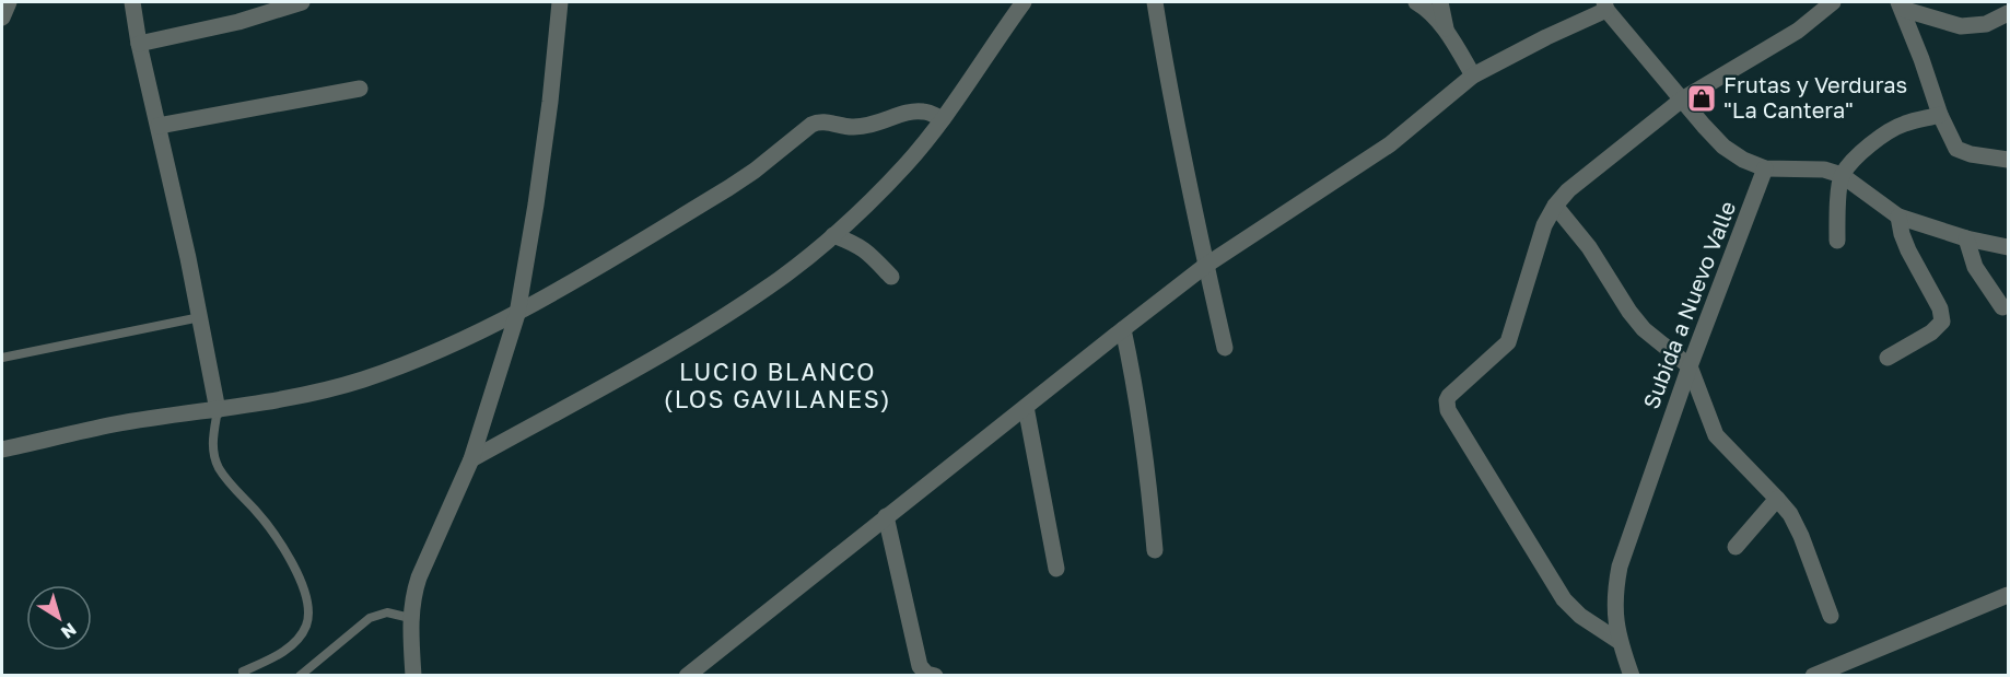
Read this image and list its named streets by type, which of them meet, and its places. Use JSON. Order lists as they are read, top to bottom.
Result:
{
  "streets": {
    "street": ["Subida a Nuevo Valle"]
  },
  "districts": ["LUCIO BLANCO (LOS GAVILANES)"],
  "places": {
    "shop": ["Frutas y Verduras \"La Cantera\""]
  },
  "north": "bottom right"
}
